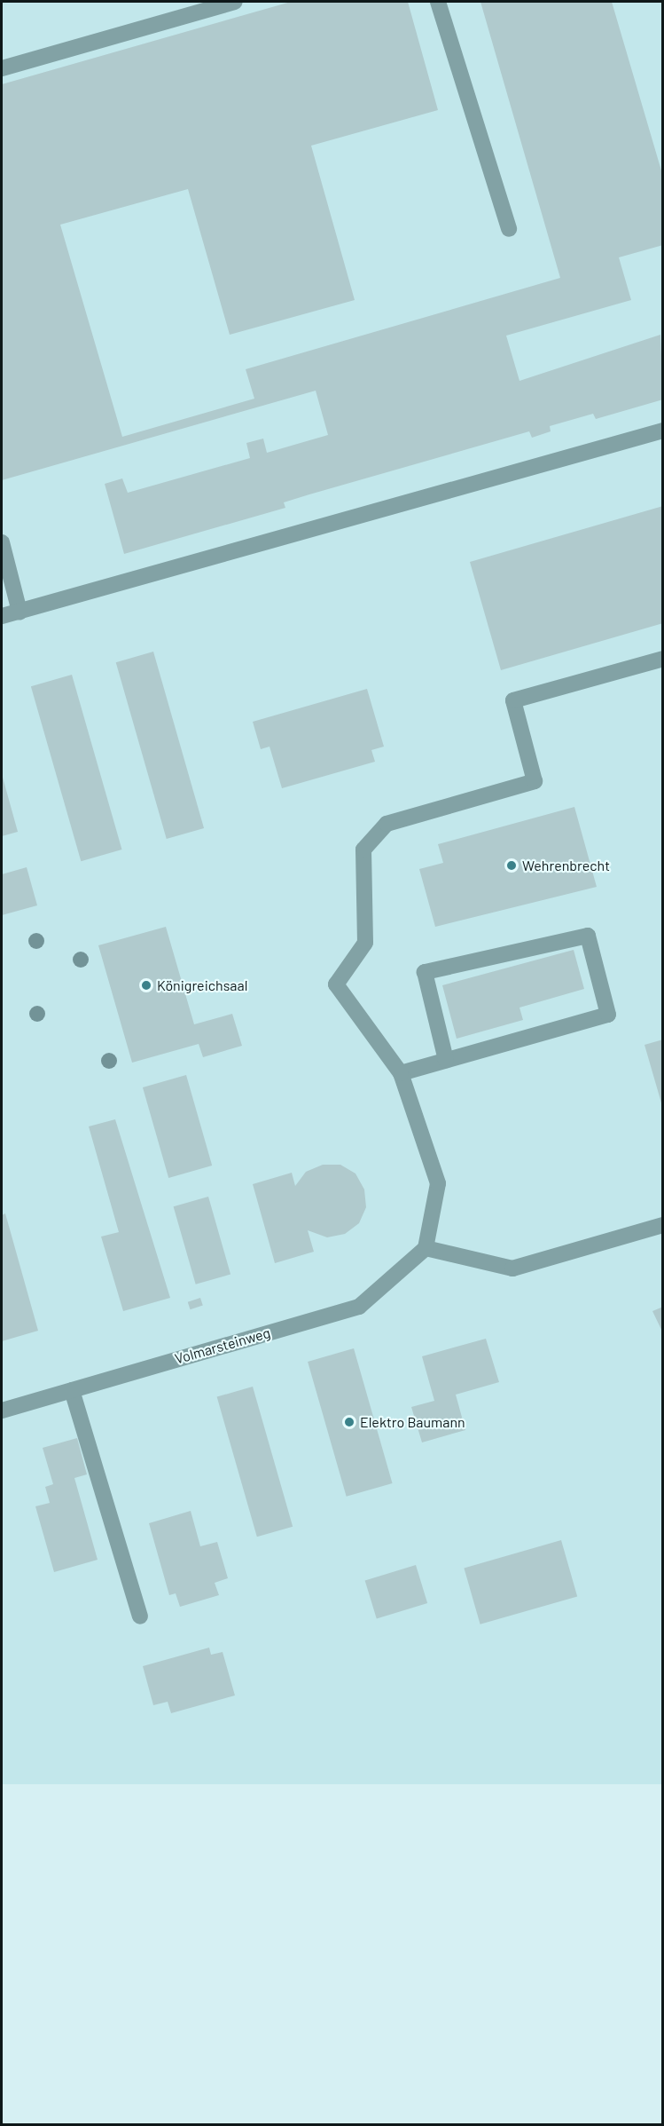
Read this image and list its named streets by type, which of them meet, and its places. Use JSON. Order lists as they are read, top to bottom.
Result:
{
  "streets": {
    "street": ["Volmarsteinweg"]
  },
  "places": ["Wehrenbrecht", "Königreichsaal", "Elektro Baumann"]
}
